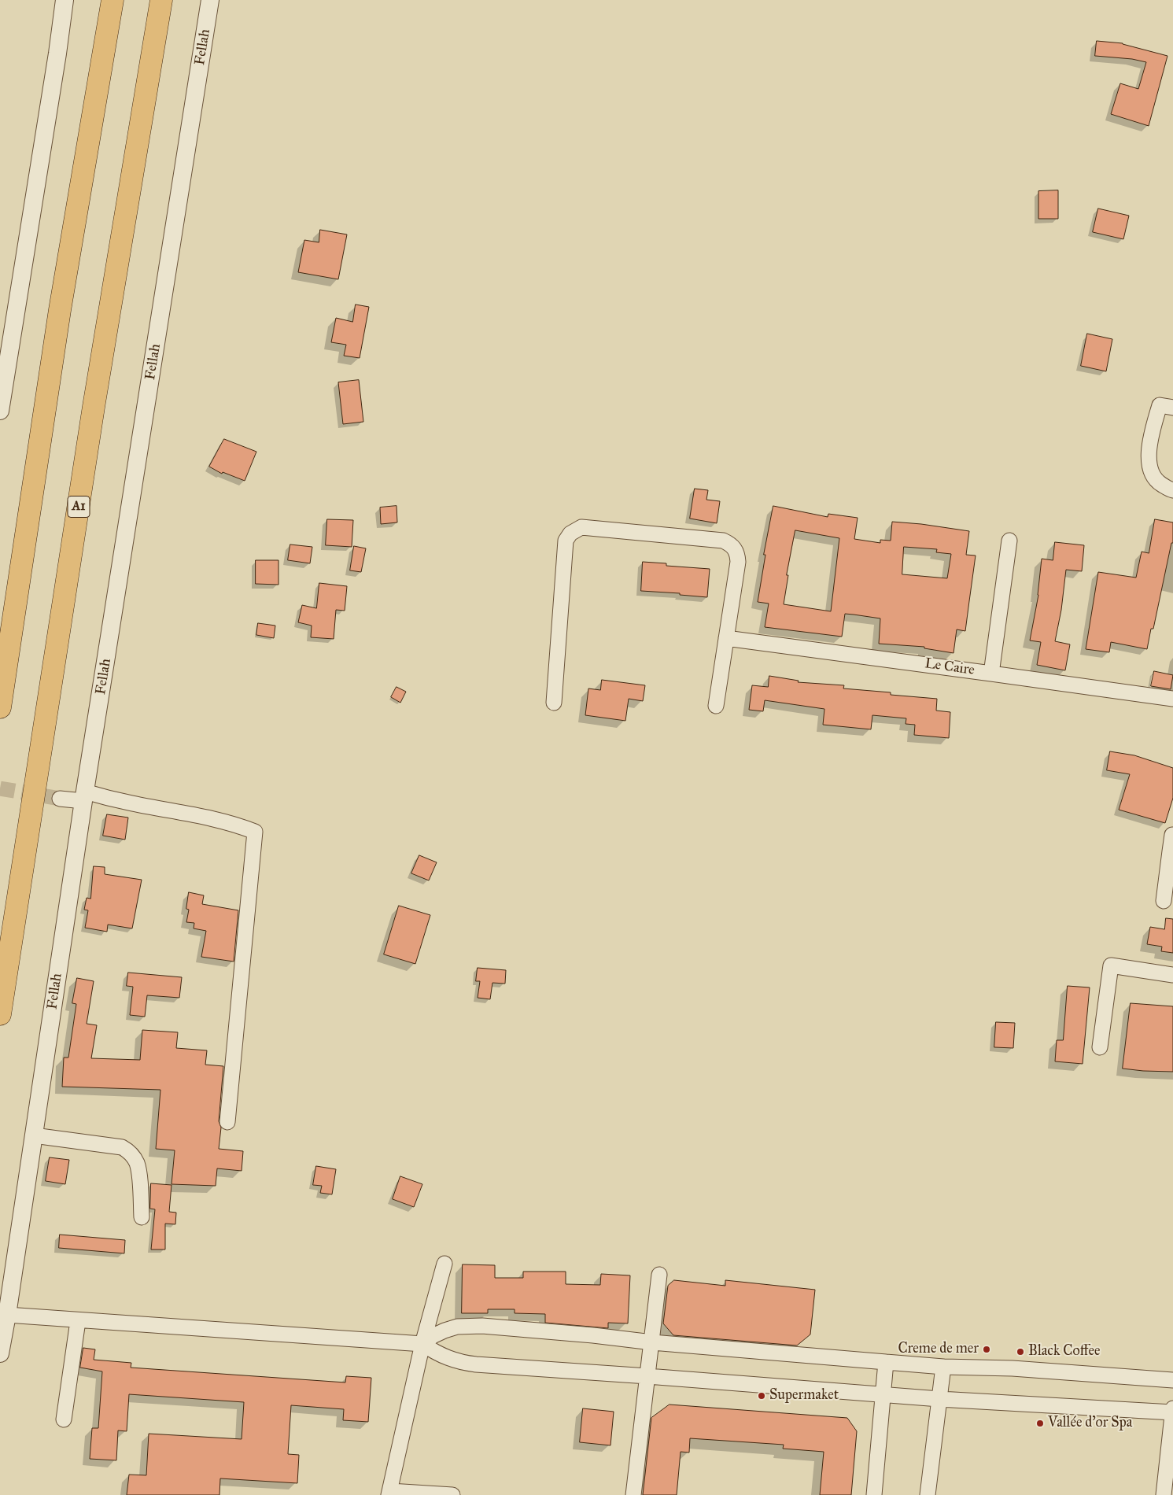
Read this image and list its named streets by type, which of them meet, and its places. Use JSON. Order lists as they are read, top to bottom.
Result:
{
  "streets": {
    "highway": ["A1"],
    "street": ["Fellah", "Le Caire"]
  },
  "places": [
    "Creme de mer",
    "Black Coffee",
    "Supermaket",
    "Vallée d'or Spa"
  ]
}
